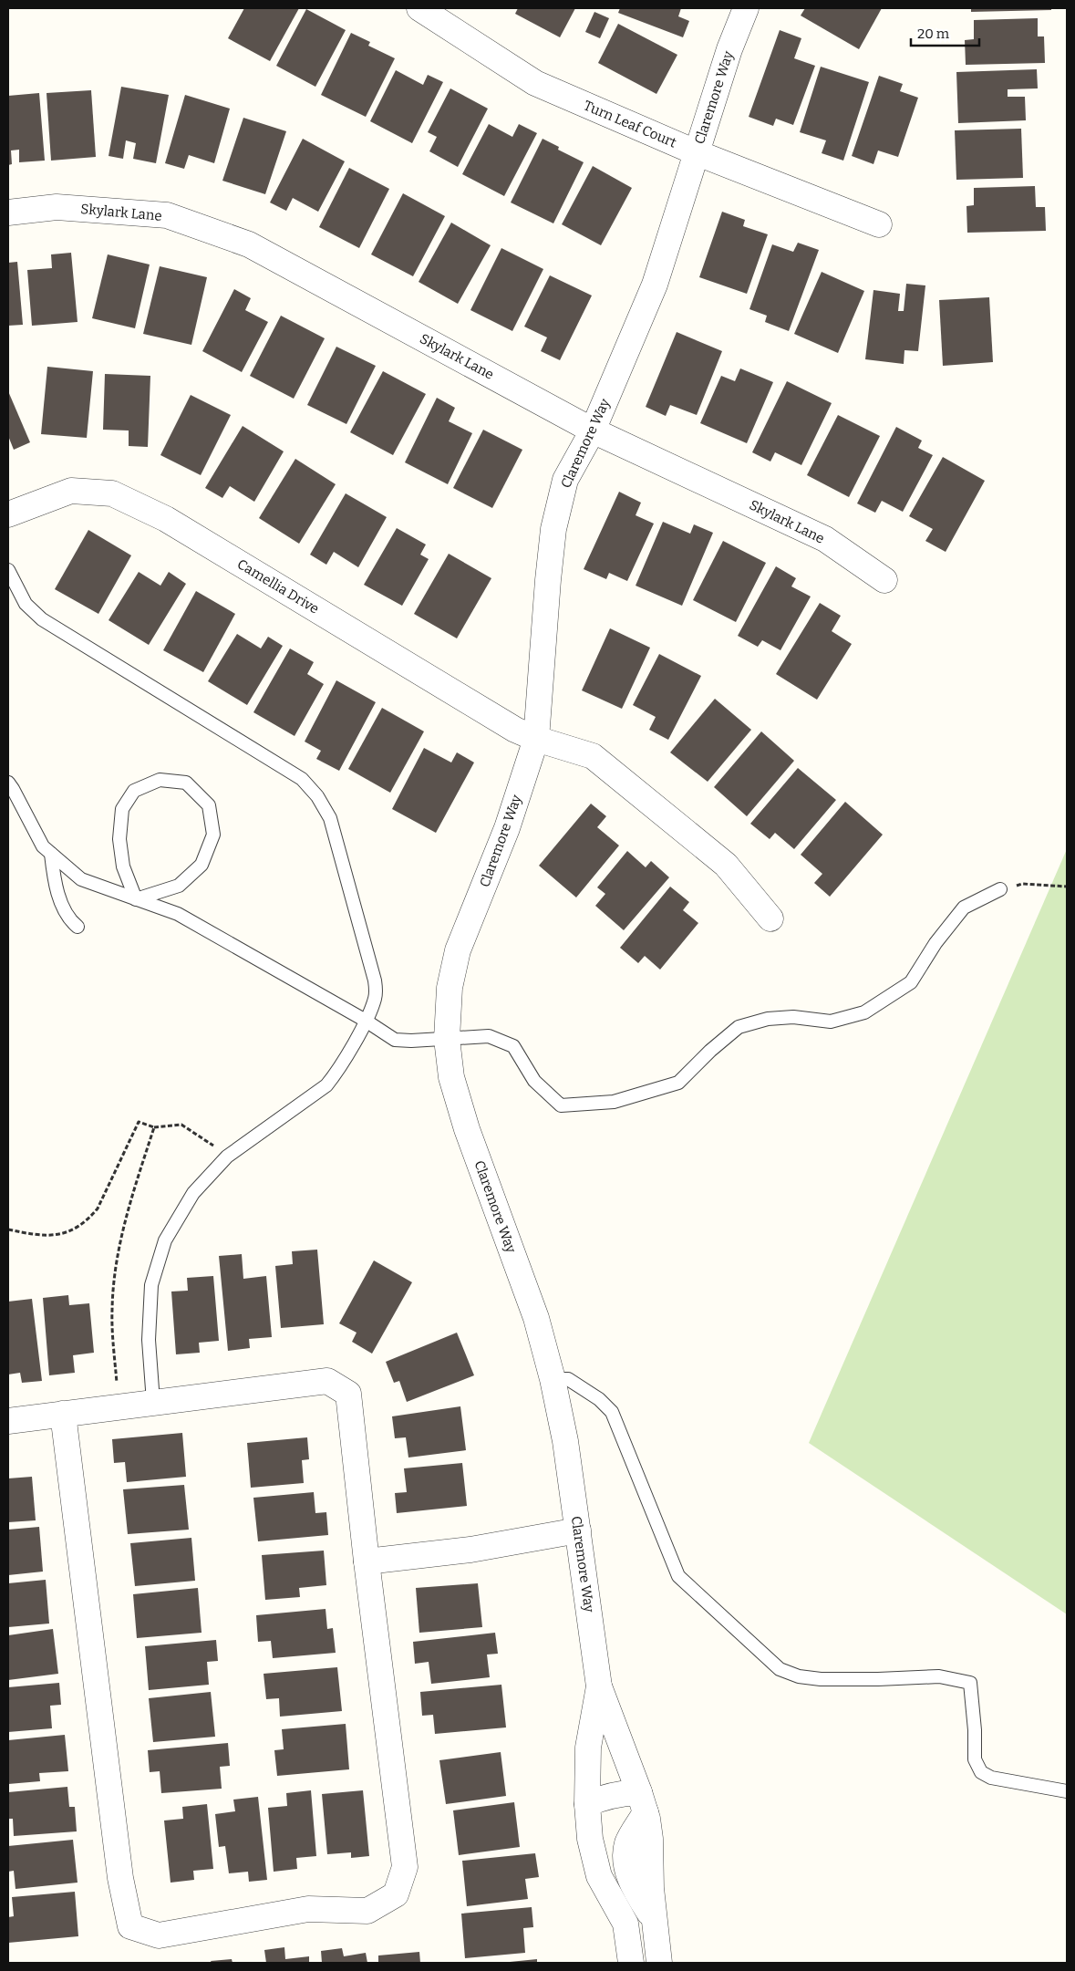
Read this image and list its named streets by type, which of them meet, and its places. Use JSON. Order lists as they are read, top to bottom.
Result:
{
  "streets": {
    "street": [
      "Claremore Way",
      "Turn Leaf Court",
      "Skylark Lane",
      "Camellia Drive"
    ]
  },
  "crossings": [
    ["Claremore Way", "Turn Leaf Court"],
    ["Claremore Way", "Skylark Lane"],
    ["Claremore Way", "Camellia Drive"]
  ],
  "scale_bar": "20 m"
}
